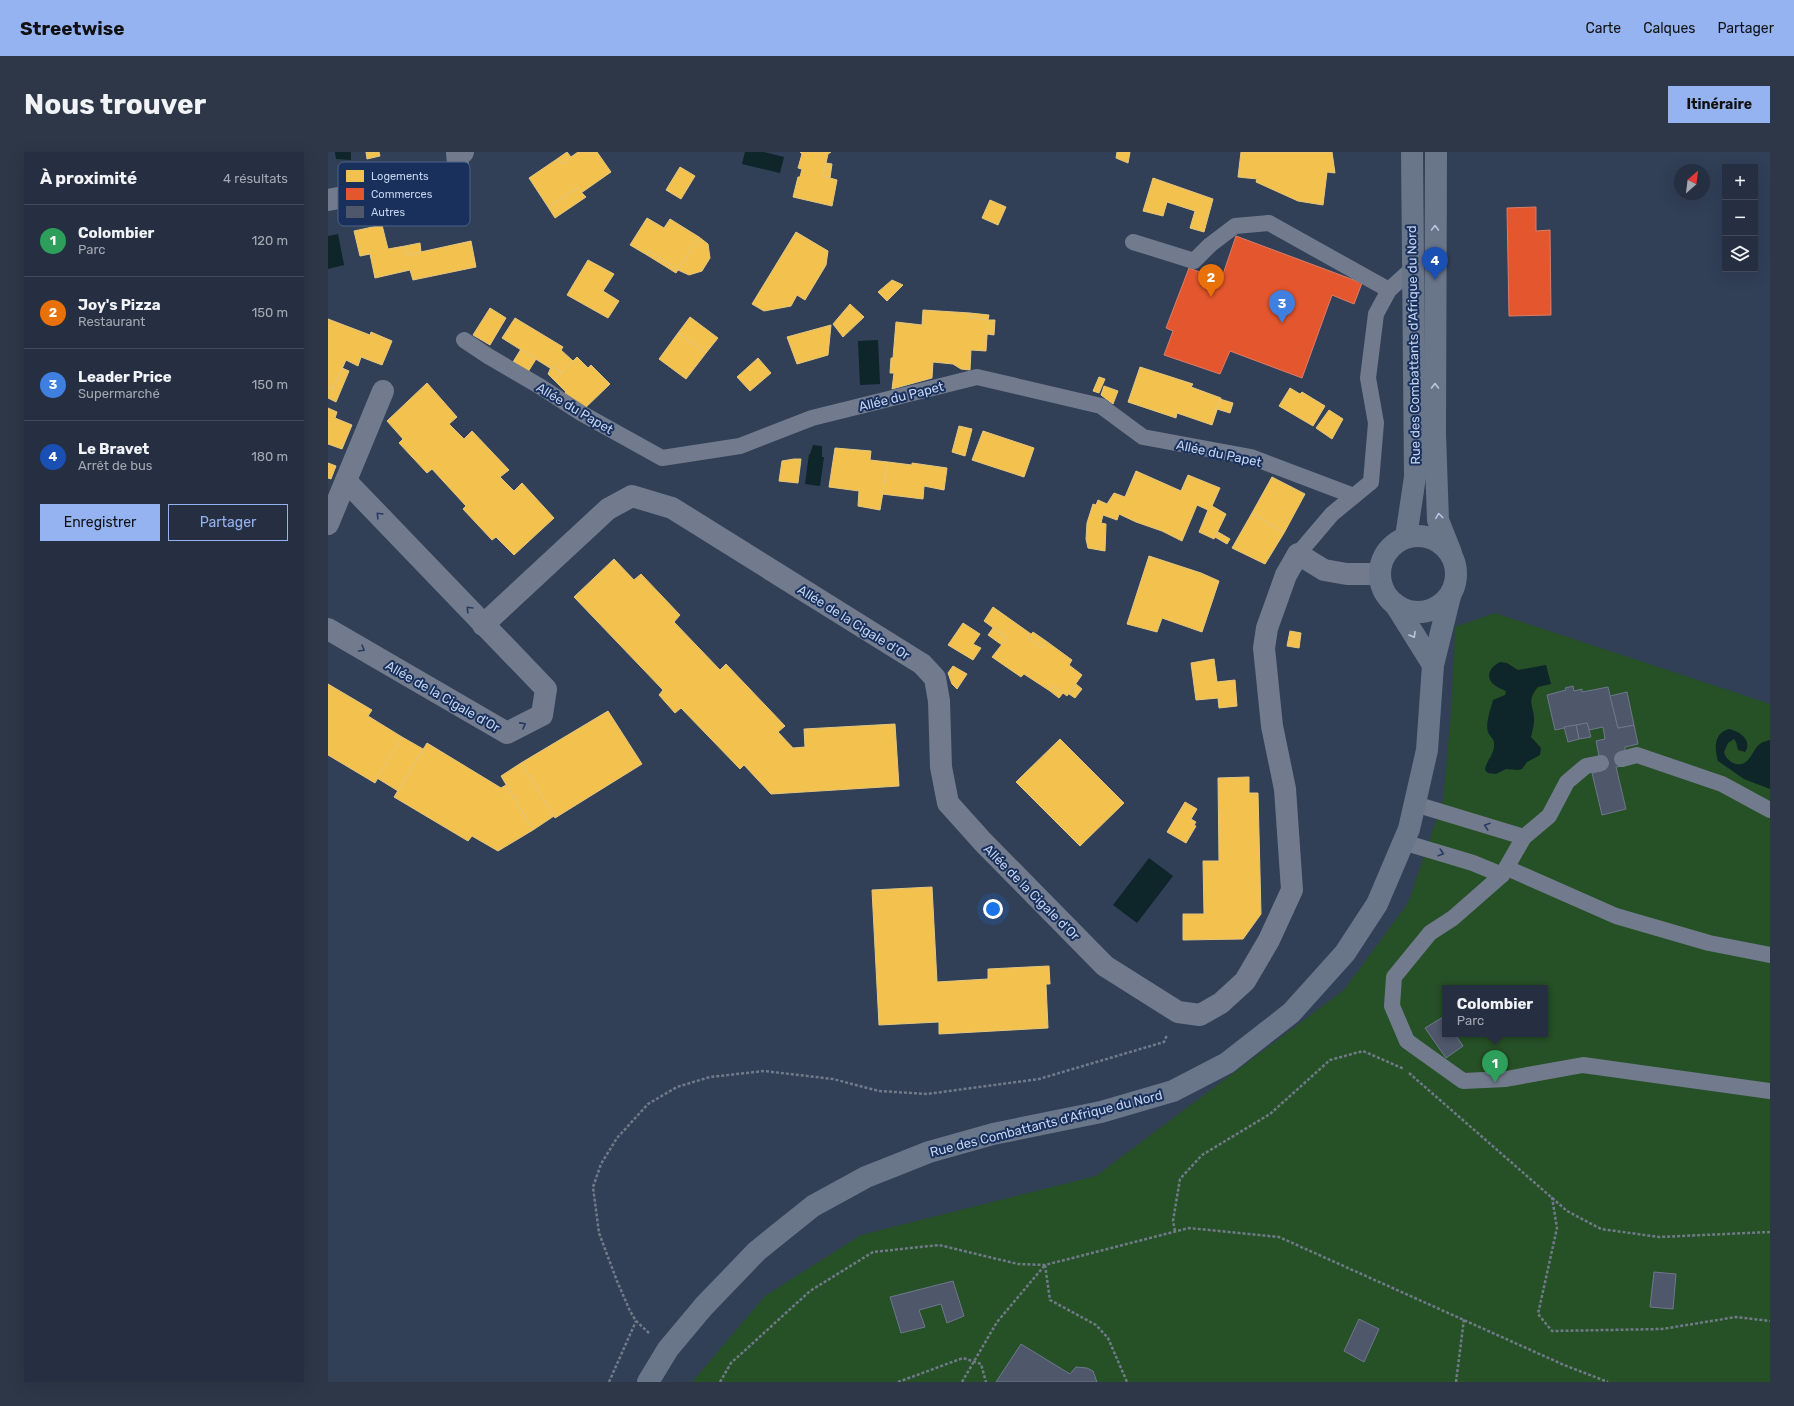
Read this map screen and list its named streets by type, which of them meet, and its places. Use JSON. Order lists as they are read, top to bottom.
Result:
{
  "streets": {
    "main road": ["Rue des Combattants d'Afrique du Nord"],
    "street": ["Allée de la Cigale d'Or"],
    "lane": ["Allée du Papet"]
  },
  "legend": ["Logements", "Commerces", "Autres"],
  "north": "top right",
  "page": {
    "header": "Streetwise",
    "nav": ["Carte", "Calques", "Partager"],
    "buttons": [
      "Itinéraire",
      ["Enregistrer", "Partager"]
    ],
    "title": "Nous trouver",
    "heading": ["À proximité", "4 résultats"],
    "map_buttons": ["+", "−"],
    "list": [
      {
        "mark": "1",
        "name": "Colombier",
        "note": "Parc",
        "value": "120 m"
      },
      {
        "mark": "2",
        "name": "Joy's Pizza",
        "note": "Restaurant",
        "value": "150 m"
      },
      {
        "mark": "3",
        "name": "Leader Price",
        "note": "Supermarché",
        "value": "150 m"
      },
      {
        "mark": "4",
        "name": "Le Bravet",
        "note": "Arrêt de bus",
        "value": "180 m"
      }
    ],
    "pins": [
      "4",
      "2",
      "3",
      "1"
    ],
    "popup": ["Colombier", "Parc"]
  }
}
